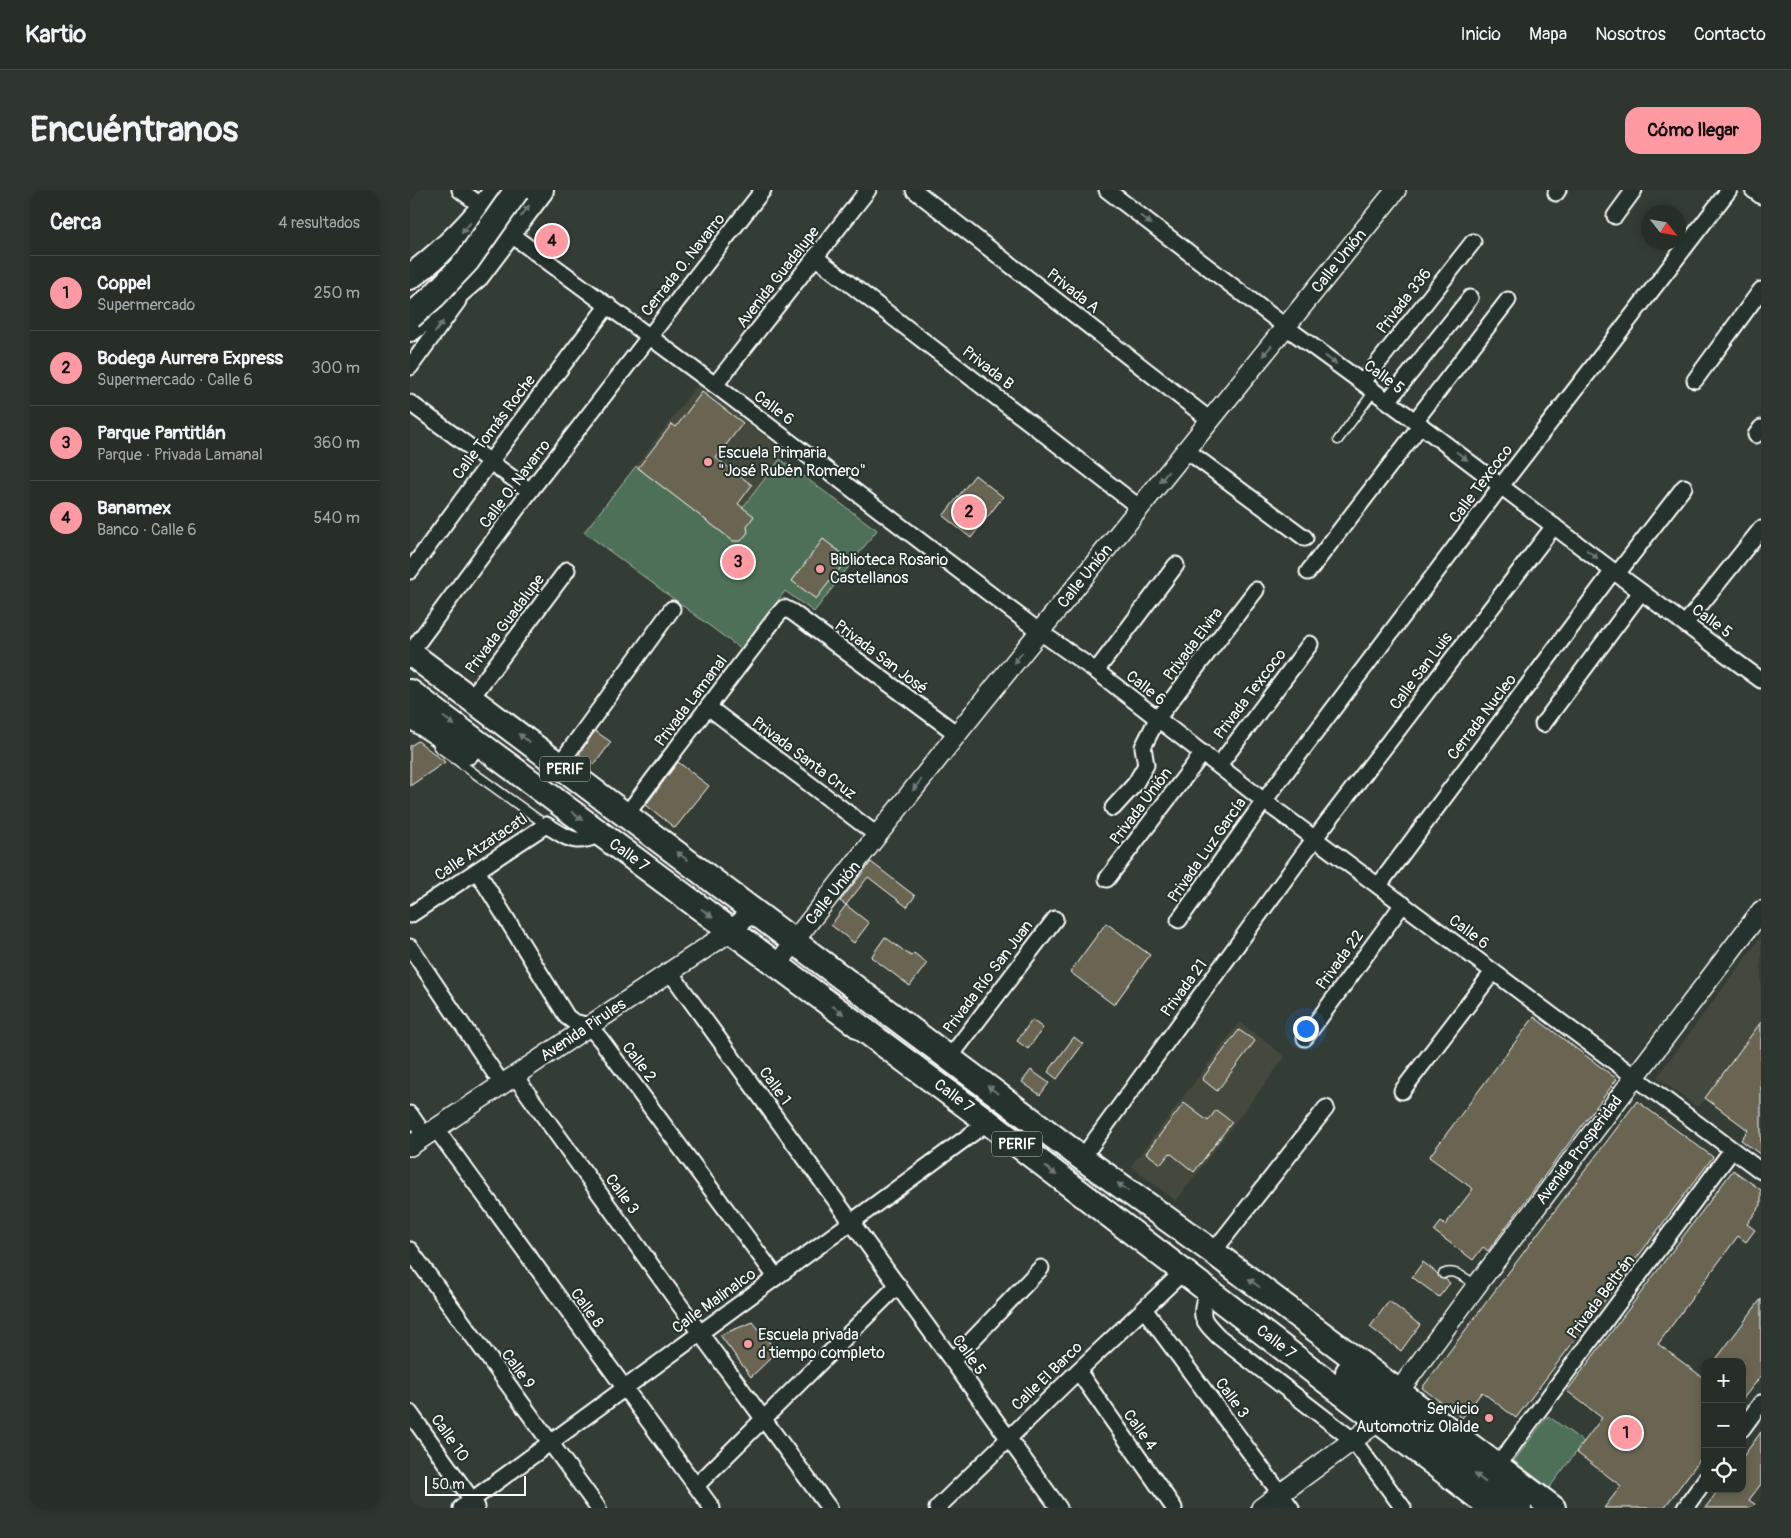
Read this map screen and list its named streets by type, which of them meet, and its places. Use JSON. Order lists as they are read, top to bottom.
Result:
{
  "streets": {
    "main road": ["PERIF", "Calle 7"],
    "street": [
      "Calle Unión",
      "Cerrada O. Navarro",
      "Avenida Guadalupe",
      "Privada A",
      "Privada 336",
      "Privada B",
      "Calle 5",
      "Calle 6",
      "Calle Tomás Roche",
      "Calle O. Navarro",
      "Calle Texcoco",
      "Privada Guadalupe",
      "Privada Elvira",
      "Privada San José",
      "Calle San Luis",
      "Privada Texcoco",
      "Privada Lamanal",
      "Cerrada Nucleo",
      "Privada Santa Cruz",
      "Privada Unión",
      "Calle Atzatacatl",
      "Privada Luz García",
      "Privada 22",
      "Privada Río San Juan",
      "Privada 21",
      "Avenida Pirules",
      "Calle 2",
      "Calle 1",
      "Avenida Prosperidad",
      "Calle 3",
      "Privada Beltrán",
      "Calle Malinalco",
      "Calle 8",
      "Calle 9",
      "Calle El Barco",
      "Calle 4",
      "Calle 10"
    ]
  },
  "crossings": [
    ["Calle Unión", "Privada A"],
    ["Calle Unión", "Privada B"],
    ["Calle Unión", "Calle 5"],
    ["Calle Unión", "Calle 6"],
    ["Calle Unión", "Privada San José"],
    ["Calle Unión", "Privada Santa Cruz"],
    ["Calle Unión", "Calle 7"],
    ["Cerrada O. Navarro", "Calle 6"],
    ["Cerrada O. Navarro", "Calle O. Navarro"],
    ["Avenida Guadalupe", "Privada B"],
    ["Avenida Guadalupe", "Calle 6"],
    ["Privada 336", "Calle 5"],
    ["Calle 5", "Calle Texcoco"],
    ["Calle 5", "Calle San Luis"],
    ["Calle 5", "Cerrada Nucleo"],
    ["Calle 5", "Calle 1"],
    ["Calle 5", "Calle Malinalco"],
    ["Calle 5", "Calle El Barco"],
    ["Calle 6", "Calle Tomás Roche"],
    ["Calle 6", "Calle O. Navarro"],
    ["Calle 6", "Calle Texcoco"],
    ["Calle 6", "Privada Elvira"],
    ["Calle 6", "Calle San Luis"],
    ["Calle 6", "Privada Texcoco"],
    ["Calle 6", "Cerrada Nucleo"],
    ["Calle 6", "Privada Unión"],
    ["Calle 6", "Privada Luz García"],
    ["Calle 6", "Privada 22"],
    ["Calle 6", "Privada 21"],
    ["Calle 6", "Avenida Prosperidad"],
    ["Calle 6", "Privada Beltrán"],
    ["Calle O. Navarro", "Calle 7"],
    ["Calle Texcoco", "Privada Luz García"],
    ["Privada Guadalupe", "Calle 7"],
    ["Privada San José", "Privada Lamanal"],
    ["Calle San Luis", "Privada 21"],
    ["Privada Lamanal", "Privada Santa Cruz"],
    ["Privada Lamanal", "Calle 7"],
    ["Calle Atzatacatl", "Calle 2"],
    ["Calle 7", "Privada Río San Juan"],
    ["Calle 7", "Privada 21"],
    ["Calle 7", "Avenida Pirules"],
    ["Calle 7", "Avenida Prosperidad"],
    ["Calle 7", "Privada Beltrán"],
    ["Calle 7", "Calle Malinalco"],
    ["Calle 7", "Calle El Barco"],
    ["Avenida Pirules", "Calle 2"],
    ["Avenida Pirules", "Calle 1"],
    ["Avenida Pirules", "Calle 3"],
    ["Avenida Pirules", "Calle 8"],
    ["Calle 2", "Calle Malinalco"],
    ["Calle 1", "Calle Malinalco"],
    ["Calle 3", "Calle Malinalco"],
    ["Calle 3", "Calle El Barco"],
    ["Calle Malinalco", "Calle 8"],
    ["Calle Malinalco", "Calle 9"],
    ["Calle Malinalco", "Calle 10"],
    ["Calle El Barco", "Calle 4"]
  ],
  "one_way": ["Calle Unión", "Calle 5"],
  "places": [
    "Escuela Primaria \"José Rubén Romero\"",
    "Biblioteca Rosario Castellanos",
    "Escuela privada d tiempo completo",
    "Servicio Automotriz Olalde"
  ],
  "scale_bar": "50 m",
  "north": "bottom right",
  "page": {
    "header": "Kartio",
    "nav": [
      "Inicio",
      "Mapa",
      "Nosotros",
      "Contacto"
    ],
    "buttons": "Cómo llegar",
    "title": "Encuéntranos",
    "heading": ["Cerca", "4 resultados"],
    "pins": [
      "4",
      "2",
      "3",
      "1"
    ],
    "list": [
      {
        "mark": "1",
        "name": "Coppel",
        "note": "Supermercado",
        "value": "250 m"
      },
      {
        "mark": "2",
        "name": "Bodega Aurrera Express",
        "note": "Supermercado · Calle 6",
        "value": "300 m"
      },
      {
        "mark": "3",
        "name": "Parque Pantitlán",
        "note": "Parque · Privada Lamanal",
        "value": "360 m"
      },
      {
        "mark": "4",
        "name": "Banamex",
        "note": "Banco · Calle 6",
        "value": "540 m"
      }
    ],
    "map_buttons": ["+", "−"],
    "scale": "50 m"
  }
}
